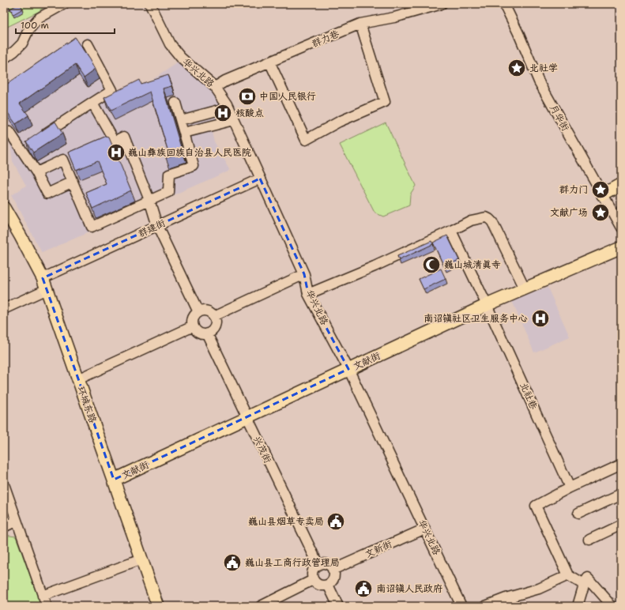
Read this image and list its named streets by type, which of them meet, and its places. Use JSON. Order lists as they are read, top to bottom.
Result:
{
  "streets": {
    "main road": ["文献街", "环城东路"],
    "street": [
      "群力巷",
      "华兴北路",
      "月华街",
      "群建街",
      "北社巷",
      "兴茂街",
      "文新街"
    ]
  },
  "crossings": [
    ["群力巷", "华兴北路"],
    ["华兴北路", "群建街"],
    ["华兴北路", "文献街"],
    ["华兴北路", "文新街"],
    ["群建街", "环城东路"],
    ["文献街", "北社巷"],
    ["文献街", "环城东路"],
    ["文献街", "兴茂街"],
    ["兴茂街", "文新街"]
  ],
  "places": {
    "place": ["北社学", "群力门", "文献广场"],
    "bank": ["中国人民银行"],
    "hospital": ["核酸点", "巍山彝族回族自治县人民医院", "南诏镇社区卫生服务中心"],
    "mosque": ["巍山城清真寺"],
    "public building": ["巍山县烟草专卖局", "巍山县工商行政管理局", "南诏镇人民政府"]
  },
  "scale_bar": "100 m"
}
